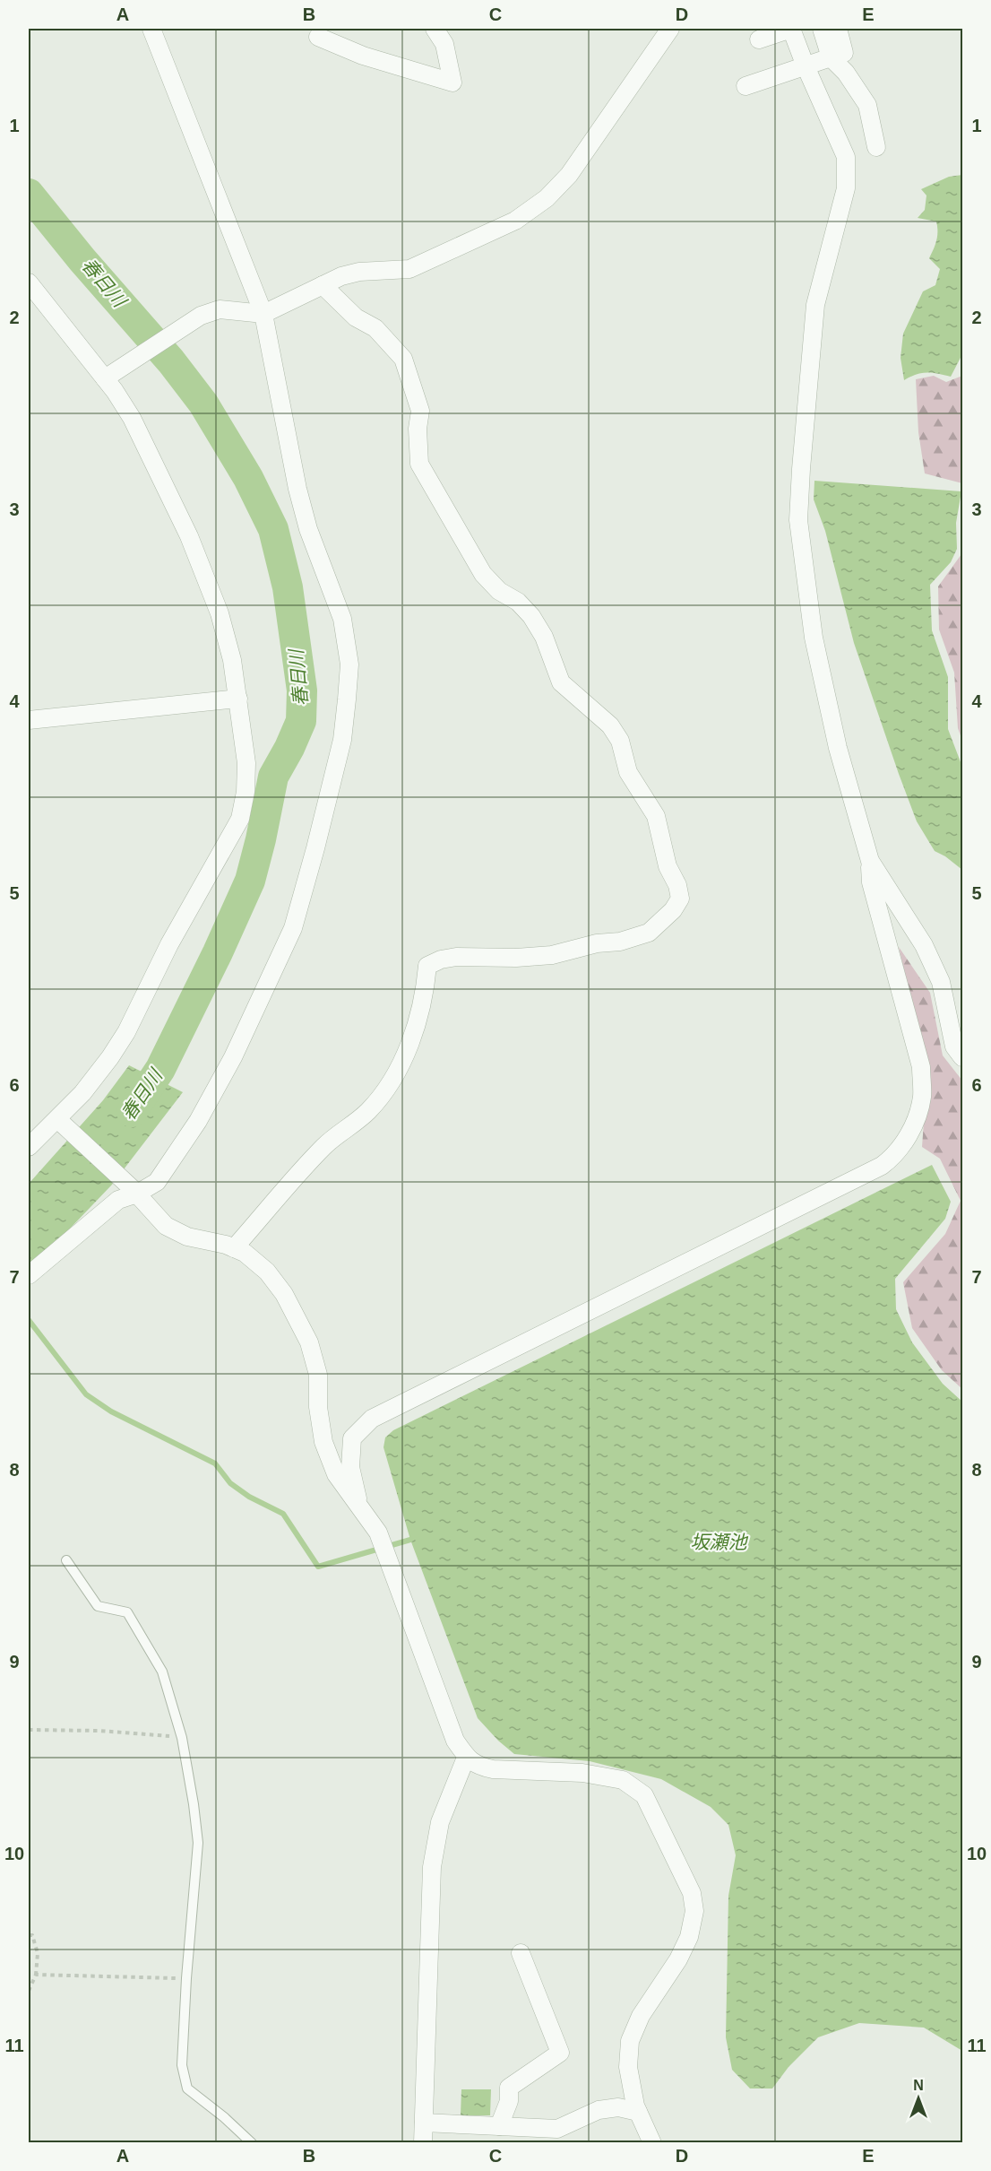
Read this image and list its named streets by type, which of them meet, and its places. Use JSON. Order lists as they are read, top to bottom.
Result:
{
  "water": ["春日川", "坂瀬池"],
  "north": "top",
  "grid": {
    "columns": [
      "A",
      "B",
      "C",
      "D",
      "E"
    ],
    "rows": [
      "1",
      "2",
      "3",
      "4",
      "5",
      "6",
      "7",
      "8",
      "9",
      "10",
      "11"
    ]
  }
}
